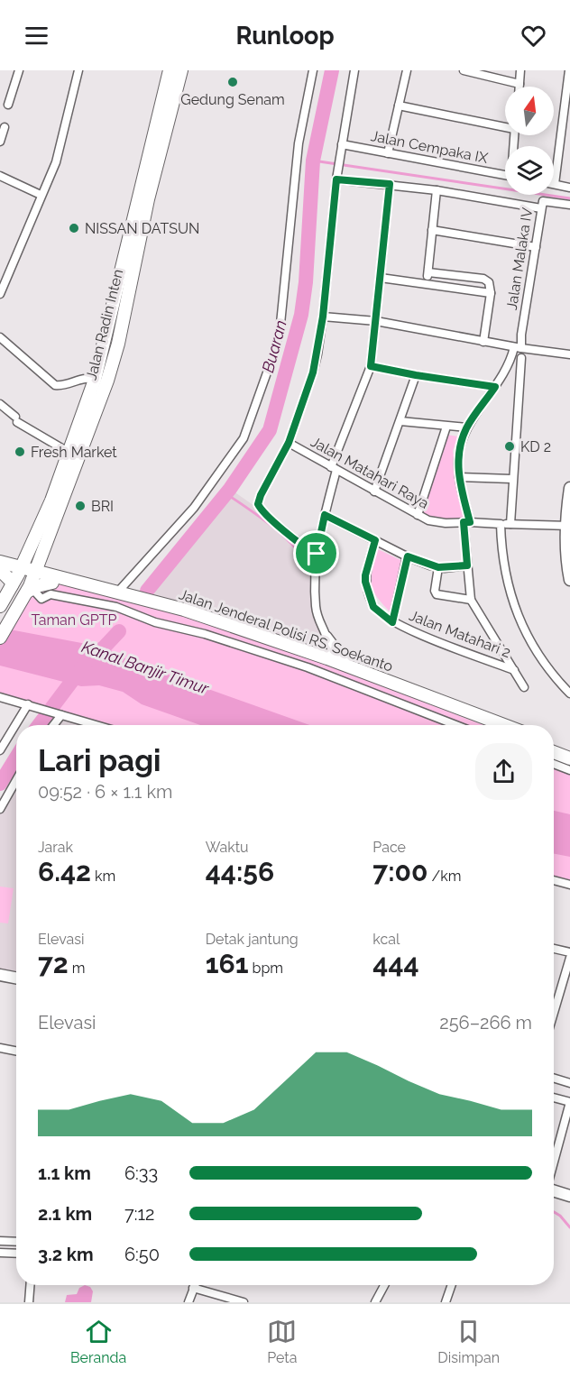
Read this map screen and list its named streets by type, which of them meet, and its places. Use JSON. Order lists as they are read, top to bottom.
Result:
{
  "streets": {
    "main road": ["Jalan Radin Inten", "Jalan Jenderal Polisi RS. Soekanto"],
    "street": [
      "Jalan Cempaka IX",
      "Jalan Malaka IV",
      "Jalan Matahari Raya",
      "Jalan Matahari 2"
    ]
  },
  "crossings": [
    ["Jalan Malaka IV", "Jalan Matahari Raya"],
    ["Jalan Radin Inten", "Jalan Jenderal Polisi RS. Soekanto"]
  ],
  "water": ["Buaran", "Kanal Banjir Timur"],
  "parks": ["Taman GPTP"],
  "places": [
    "Gedung Senam",
    "NISSAN DATSUN",
    "KD 2",
    "Fresh Market",
    "BRI"
  ],
  "north": "top",
  "page": {
    "header": "Runloop",
    "heading": ["Lari pagi", "09:52 · 6 × 1.1 km"],
    "stats": [
      ["Jarak", "6.42 km"],
      ["Waktu", "44:56"],
      ["Pace", "7:00 /km"],
      ["Elevasi", "72 m"],
      ["Detak jantung", "161 bpm"],
      ["kcal", "444"]
    ],
    "chart": ["Elevasi", "256–266 m"],
    "list": [
      {
        "name": "1.1 km",
        "note": "6:33"
      },
      {
        "name": "2.1 km",
        "note": "7:12"
      },
      {
        "name": "3.2 km",
        "note": "6:50"
      }
    ],
    "tabs": ["Beranda", "Peta", "Disimpan"]
  }
}
